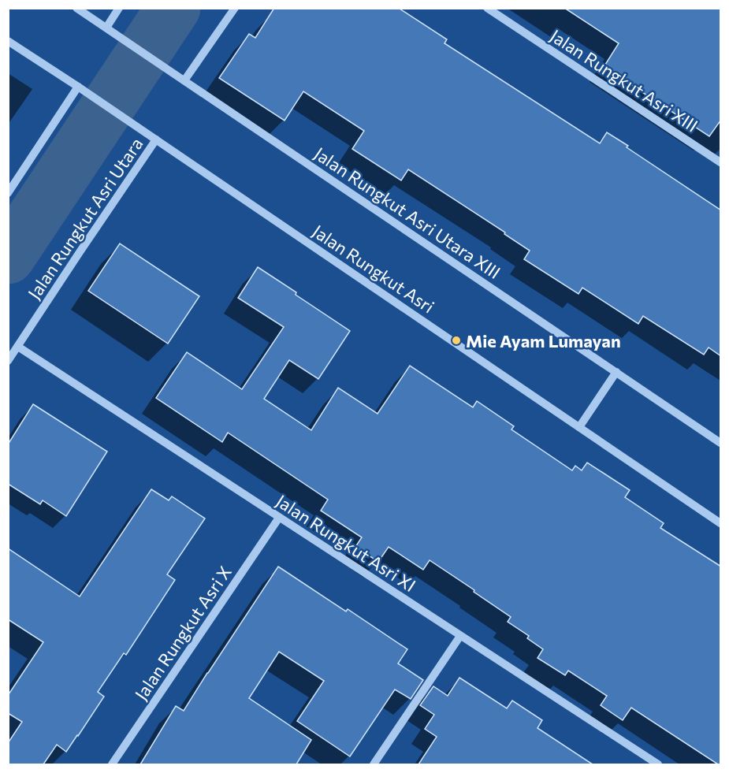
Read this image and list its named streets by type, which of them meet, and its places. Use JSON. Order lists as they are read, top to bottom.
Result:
{
  "streets": {
    "street": [
      "Jalan Rungkut Asri XIII",
      "Jalan Rungkut Asri Utara XIII",
      "Jalan Rungkut Asri Utara",
      "Jalan Rungkut Asri",
      "Jalan Rungkut Asri XI",
      "Jalan Rungkut Asri X"
    ]
  },
  "crossings": [
    ["Jalan Rungkut Asri Utara", "Jalan Rungkut Asri"],
    ["Jalan Rungkut Asri Utara", "Jalan Rungkut Asri XI"],
    ["Jalan Rungkut Asri XI", "Jalan Rungkut Asri X"]
  ],
  "places": ["Mie Ayam Lumayan"]
}
